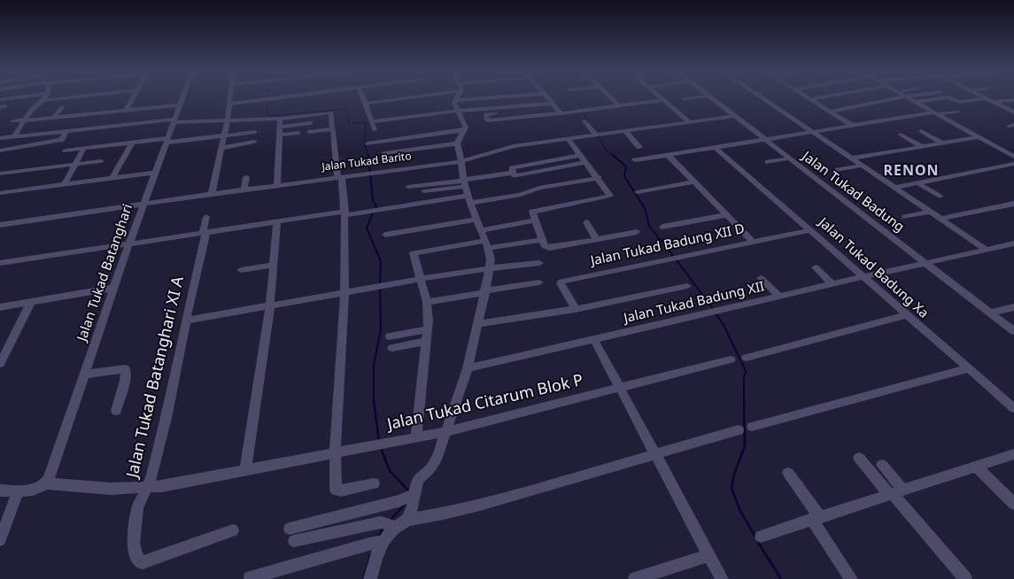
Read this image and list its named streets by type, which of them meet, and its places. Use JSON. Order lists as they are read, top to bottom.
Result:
{
  "streets": {
    "street": [
      "Jalan Tukad Barito",
      "Jalan Tukad Badung",
      "Jalan Tukad Badung XII D",
      "Jalan Tukad Badung Xa",
      "Jalan Tukad Batanghari",
      "Jalan Tukad Badung XII",
      "Jalan Tukad Batanghari XI A",
      "Jalan Tukad Citarum Blok P"
    ]
  },
  "crossings": [
    ["Jalan Tukad Barito", "Jalan Tukad Badung"],
    ["Jalan Tukad Barito", "Jalan Tukad Batanghari"],
    ["Jalan Tukad Badung", "Jalan Tukad Badung XII"],
    ["Jalan Tukad Badung XII D", "Jalan Tukad Badung Xa"],
    ["Jalan Tukad Badung Xa", "Jalan Tukad Badung XII"],
    ["Jalan Tukad Batanghari", "Jalan Tukad Citarum Blok P"],
    ["Jalan Tukad Batanghari XI A", "Jalan Tukad Citarum Blok P"]
  ],
  "districts": ["RENON"]
}
